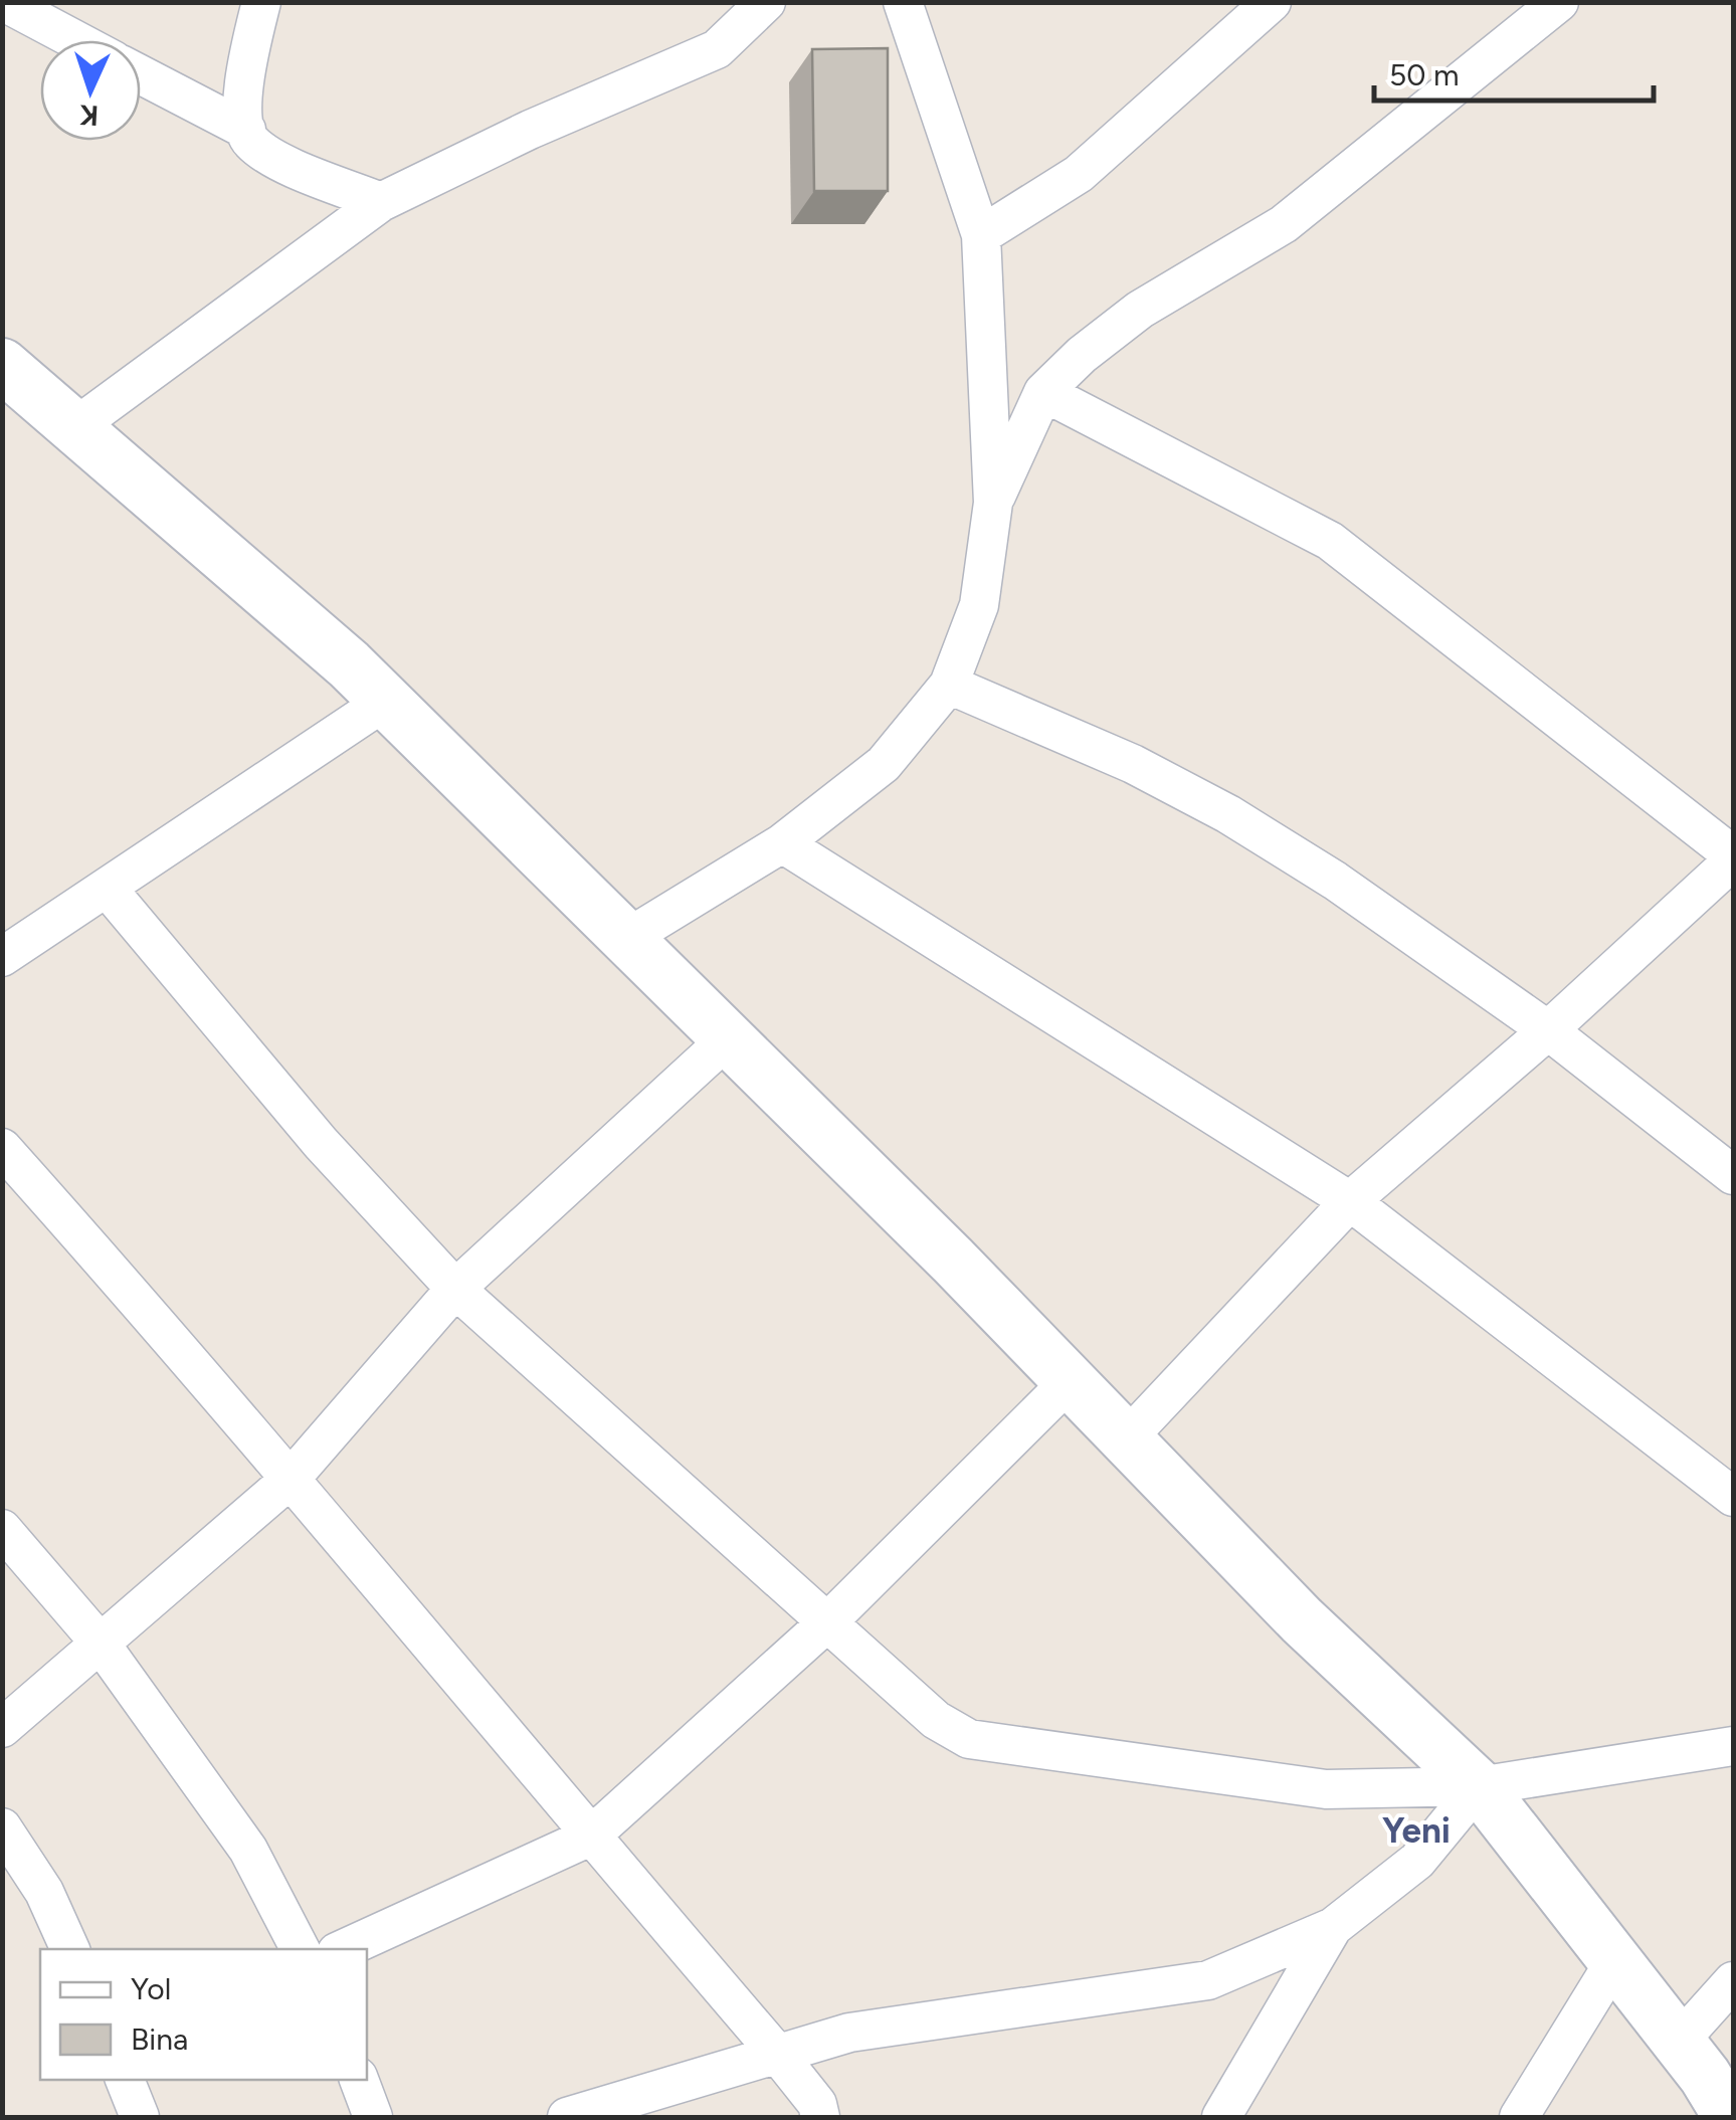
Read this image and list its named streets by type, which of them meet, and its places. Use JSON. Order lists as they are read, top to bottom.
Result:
{
  "districts": ["Yeni"],
  "legend": ["Yol", "Bina"],
  "scale_bar": "50 m",
  "north": "bottom"
}
